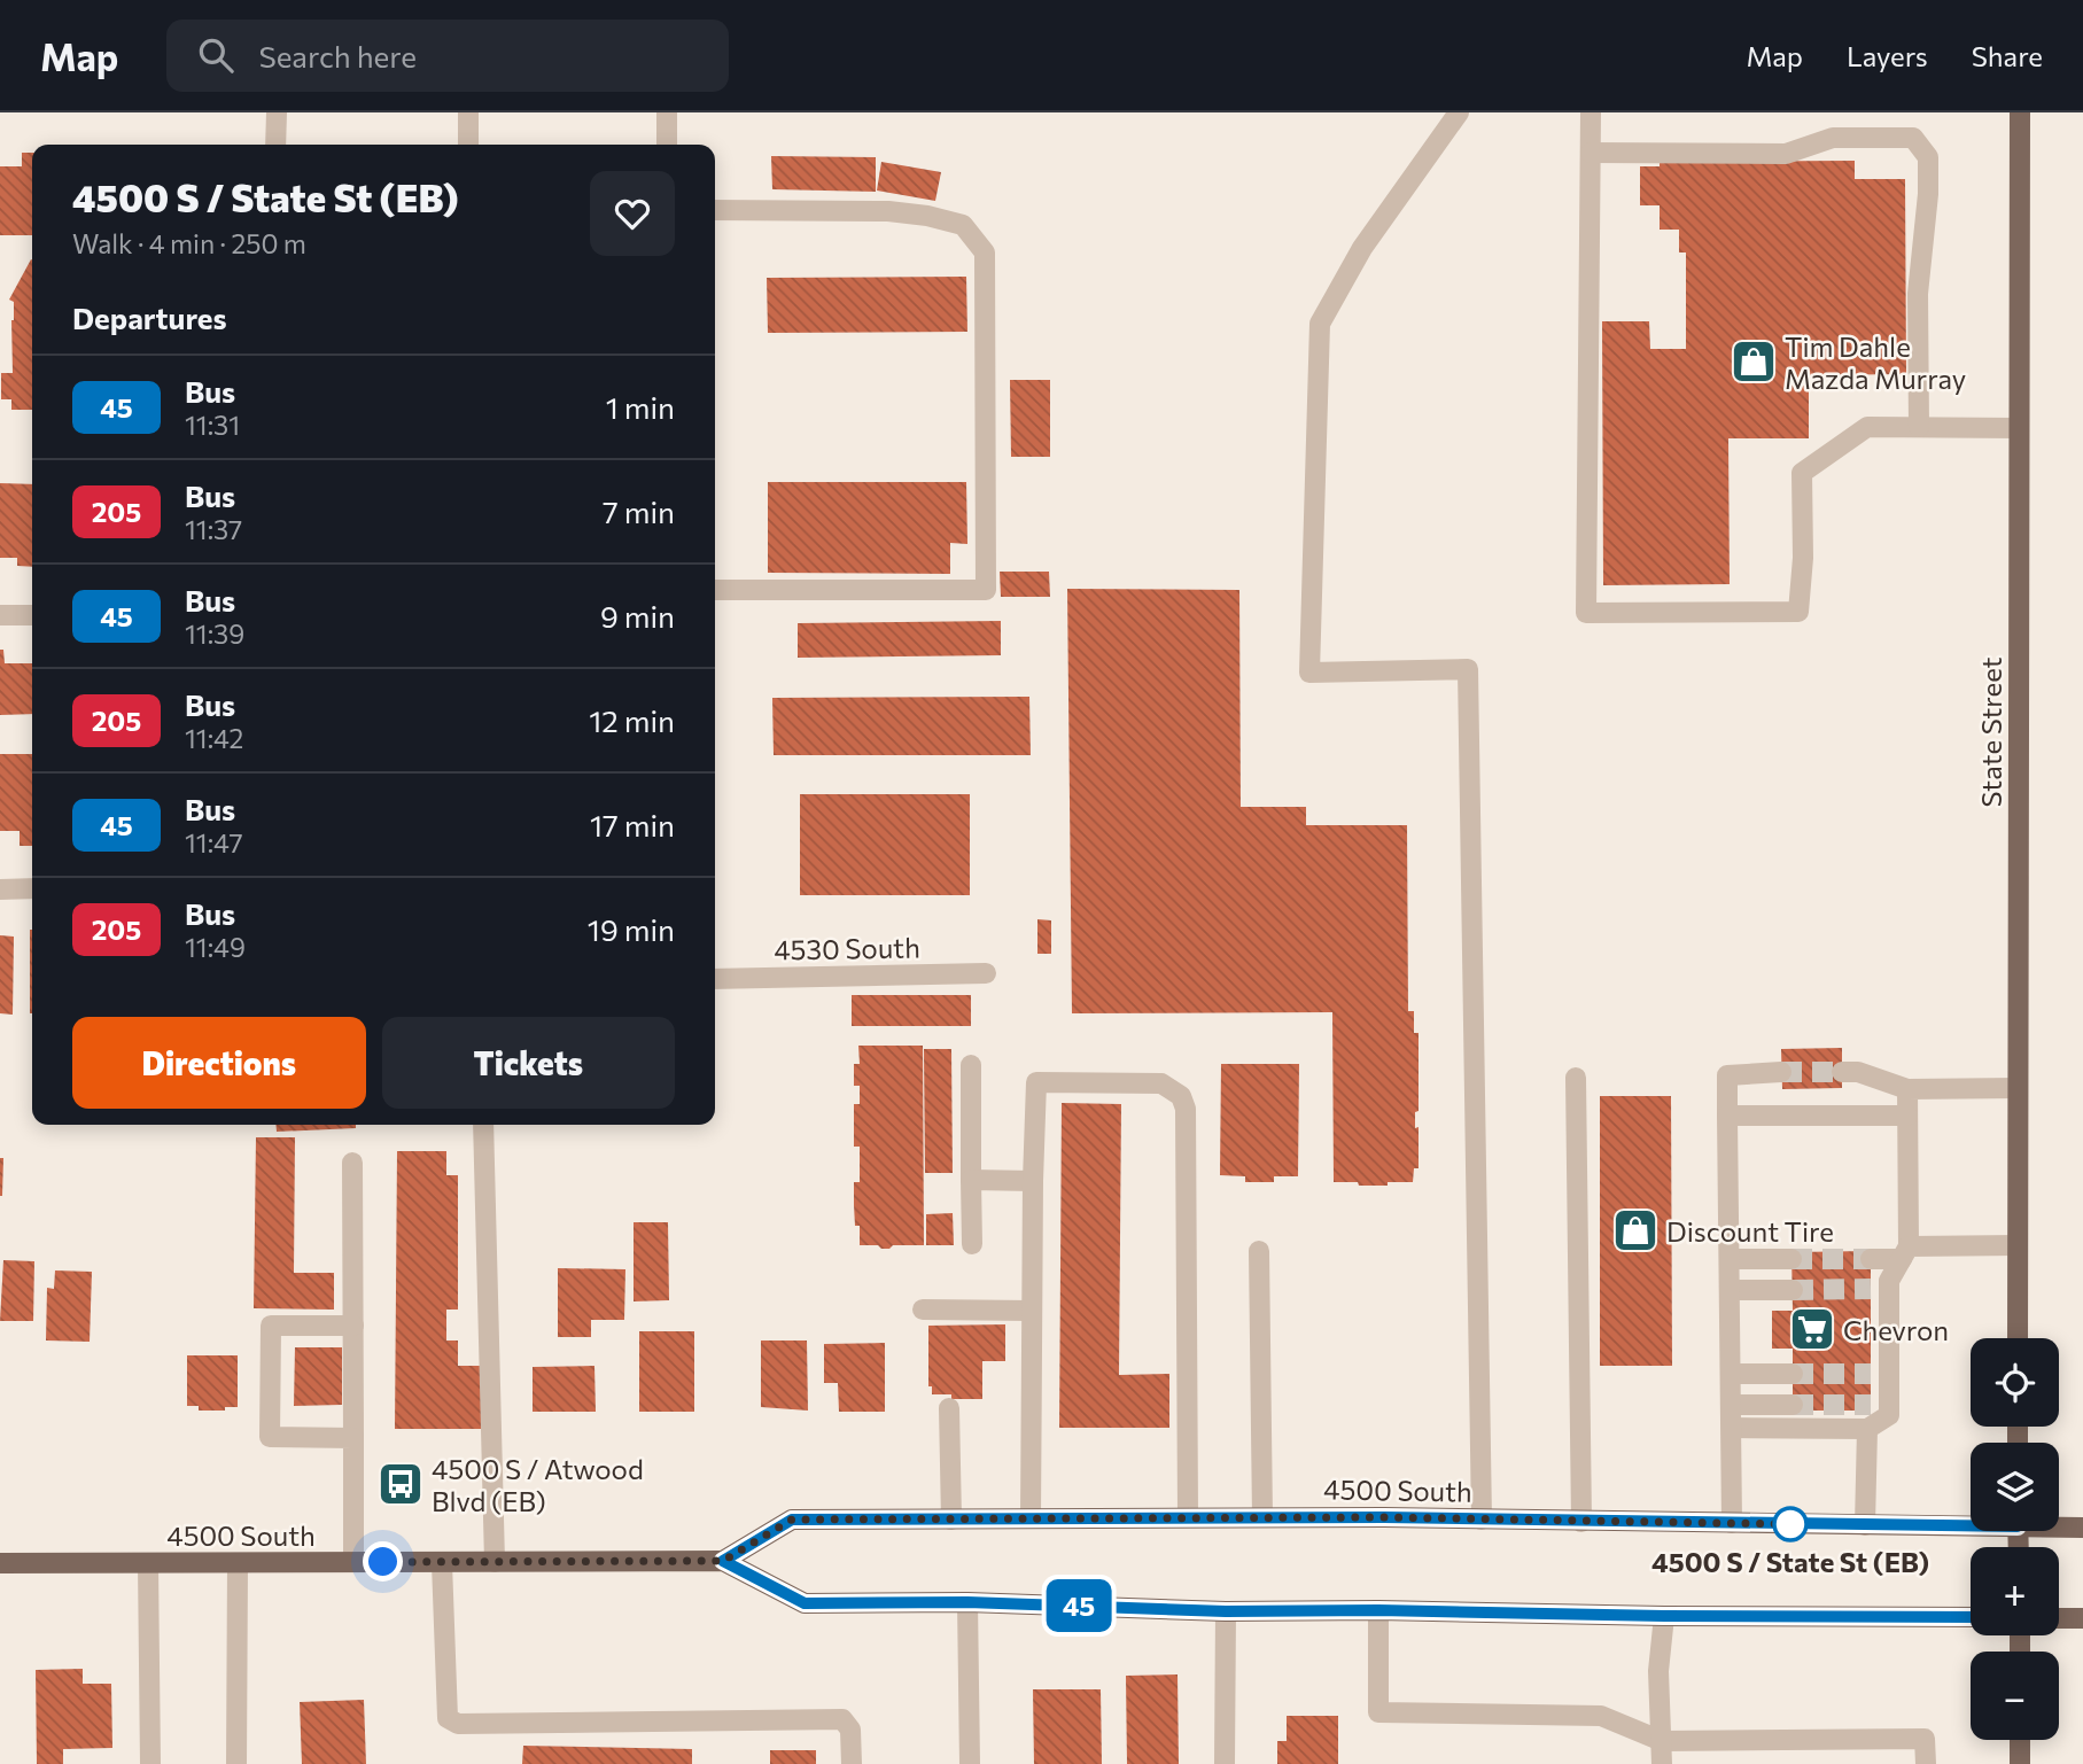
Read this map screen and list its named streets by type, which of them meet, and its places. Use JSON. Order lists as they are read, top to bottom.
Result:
{
  "streets": {
    "main road": ["State Street", "4500 South"],
    "street": ["4530 South"]
  },
  "places": {
    "shop": ["Tim Dahle Mazda Murray", "Discount Tire"],
    "supermarket": ["Chevron"],
    "bus stop": ["4500 S / Atwood Blvd (EB)"],
    "other": ["4500 S / State St (EB)"]
  },
  "lines": ["bus line 45"],
  "page": {
    "header": "Map",
    "search": "Search here",
    "nav": ["Map", "Layers", "Share"],
    "on_map": "45",
    "heading": [
      ["4500 S / State St (EB)", "Walk · 4 min · 250 m"],
      "Departures"
    ],
    "list": [
      {
        "mark": "45",
        "name": "Bus",
        "note": "11:31",
        "value": "1 min"
      },
      {
        "mark": "205",
        "name": "Bus",
        "note": "11:37",
        "value": "7 min"
      },
      {
        "mark": "45",
        "name": "Bus",
        "note": "11:39",
        "value": "9 min"
      },
      {
        "mark": "205",
        "name": "Bus",
        "note": "11:42",
        "value": "12 min"
      },
      {
        "mark": "45",
        "name": "Bus",
        "note": "11:47",
        "value": "17 min"
      },
      {
        "mark": "205",
        "name": "Bus",
        "note": "11:49",
        "value": "19 min"
      }
    ],
    "buttons": ["Directions", "Tickets"],
    "map_buttons": ["+", "−"]
  }
}
